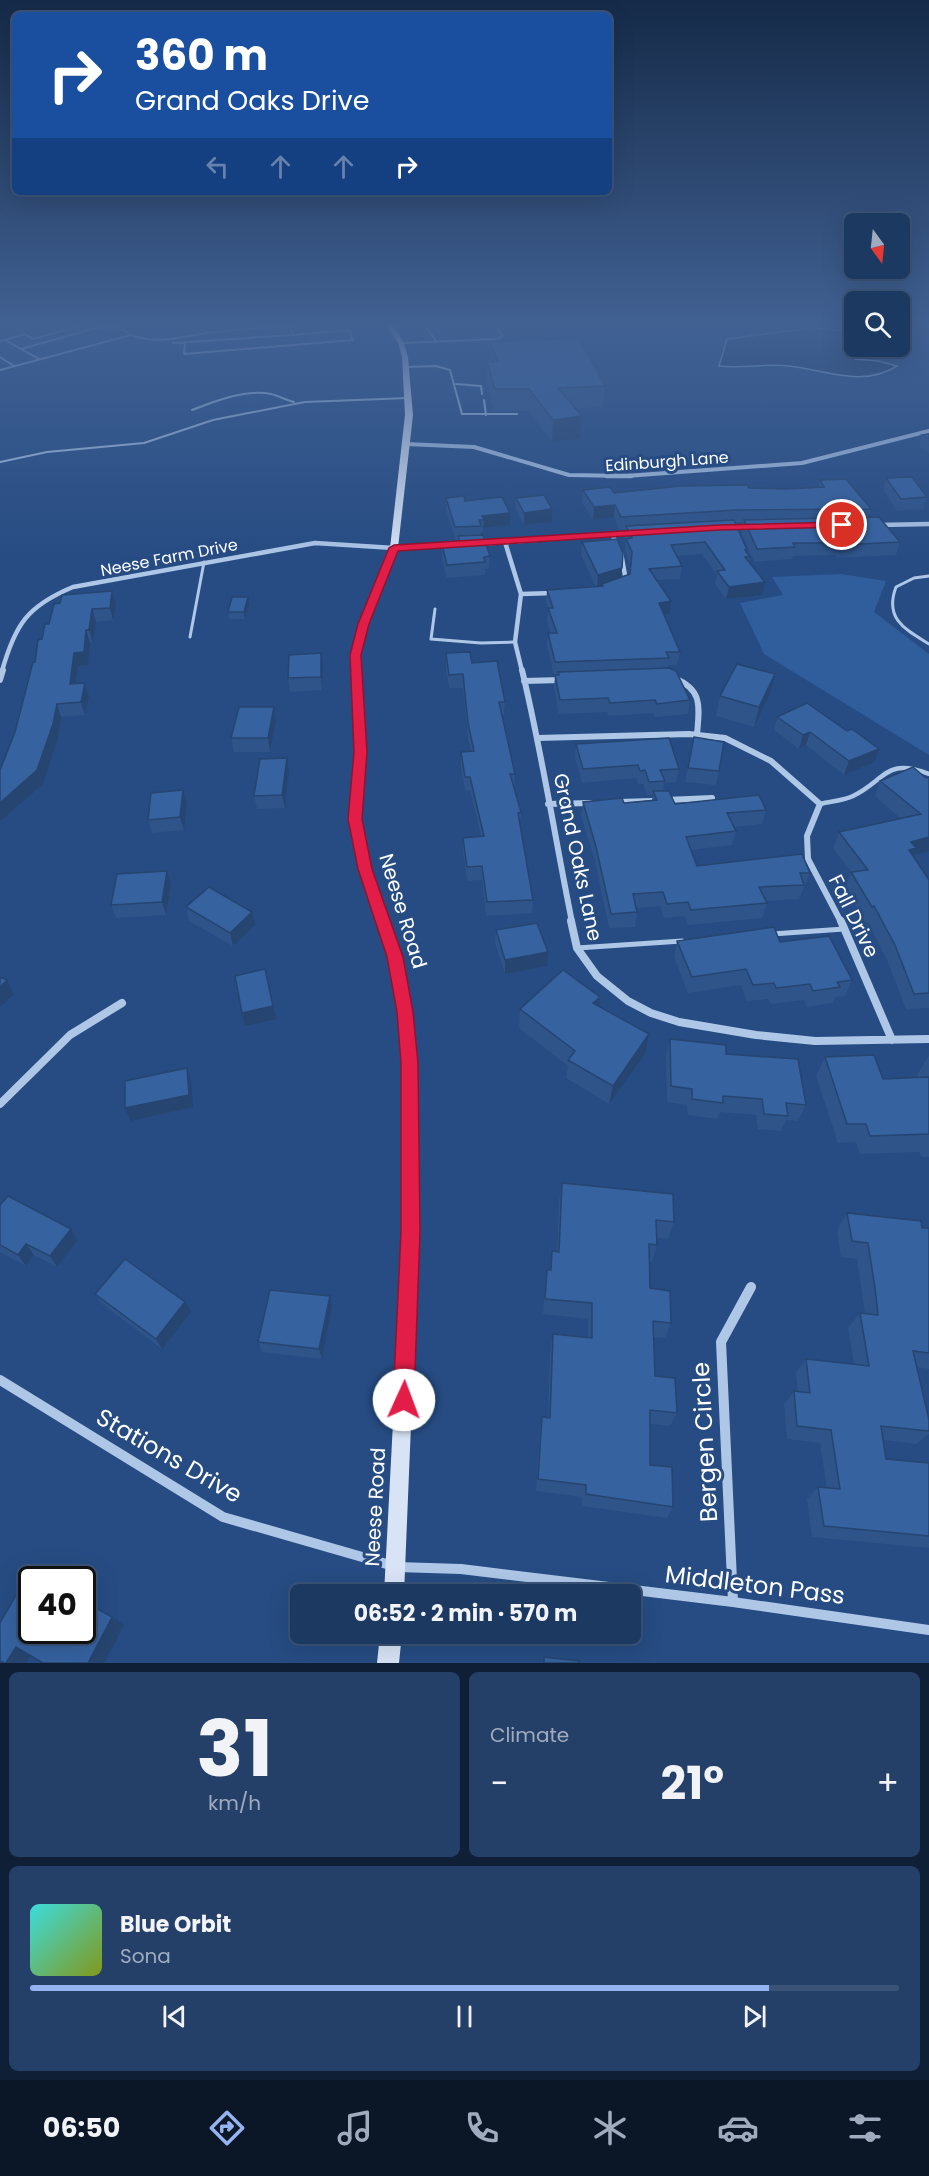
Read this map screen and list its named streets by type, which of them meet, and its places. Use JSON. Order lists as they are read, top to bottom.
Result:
{
  "streets": {
    "street": [
      "Edinburgh Lane",
      "Neese Farm Drive",
      "Grand Oaks Lane",
      "Neese Road",
      "Fall Drive",
      "Bergen Circle",
      "Stations Drive",
      "Middleton Pass"
    ]
  },
  "crossings": [
    ["Edinburgh Lane", "Neese Road"],
    ["Neese Farm Drive", "Neese Road"],
    ["Grand Oaks Lane", "Fall Drive"],
    ["Neese Road", "Stations Drive"],
    ["Neese Road", "Middleton Pass"],
    ["Bergen Circle", "Middleton Pass"],
    ["Stations Drive", "Middleton Pass"]
  ],
  "north": "bottom",
  "page": {
    "turn": ["360 m", "Grand Oaks Drive"],
    "limit": "40",
    "trip": "06:52 · 2 min · 570 m",
    "tile": [
      ["31", "km/h"],
      "Climate"
    ],
    "heat": ["−", "21°", "+"],
    "song": ["Blue Orbit", "Sona"],
    "tabs": "06:50"
  }
}
